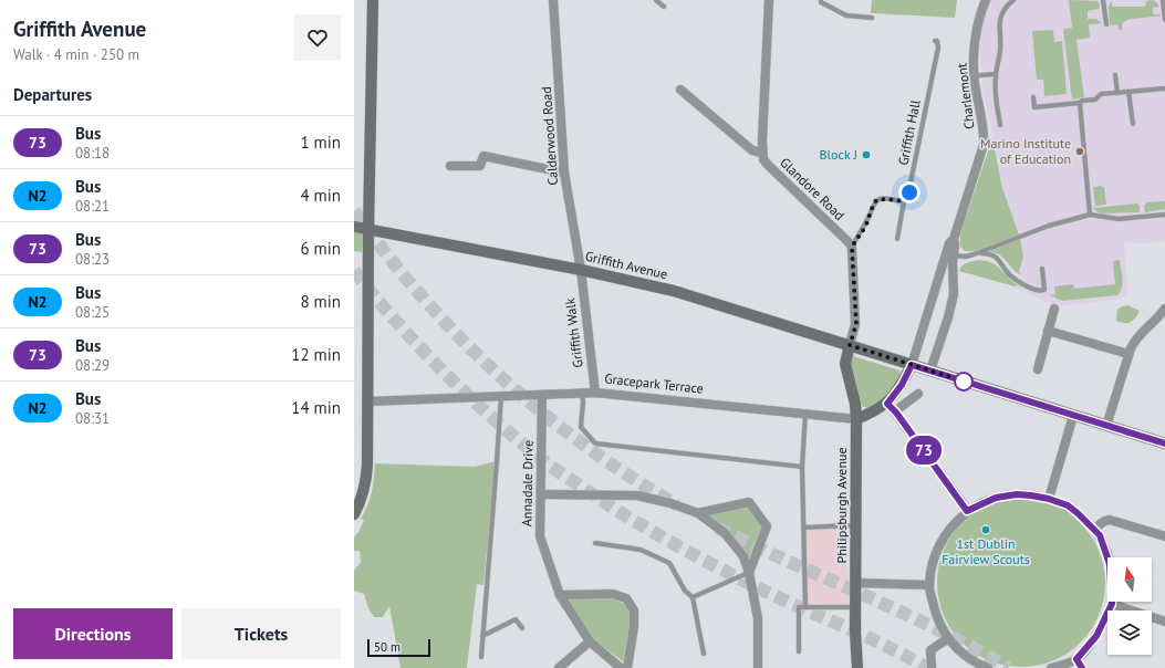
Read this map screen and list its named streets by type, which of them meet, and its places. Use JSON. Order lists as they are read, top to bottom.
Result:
{
  "streets": {
    "street": [
      "Charlemont",
      "Calderwood Road",
      "Glandore Road",
      "Griffith Avenue",
      "Griffith Walk",
      "Gracepark Terrace",
      "Annadale Drive",
      "Philipsburgh Avenue"
    ],
    "lane": ["Griffith Hall"]
  },
  "crossings": [
    ["Charlemont", "Griffith Avenue"],
    ["Charlemont", "Gracepark Terrace"],
    ["Calderwood Road", "Griffith Avenue"],
    ["Calderwood Road", "Griffith Walk"],
    ["Griffith Avenue", "Griffith Walk"],
    ["Griffith Avenue", "Gracepark Terrace"],
    ["Griffith Avenue", "Philipsburgh Avenue"],
    ["Griffith Walk", "Gracepark Terrace"],
    ["Gracepark Terrace", "Annadale Drive"],
    ["Gracepark Terrace", "Philipsburgh Avenue"]
  ],
  "places": ["Marino Institute of Education", "Block J", "1st Dublin Fairview Scouts"],
  "lines": ["bus line 73"],
  "scale_bar": "50 m",
  "north": "top",
  "page": {
    "heading": [
      ["Griffith Avenue", "Walk · 4 min · 250 m"],
      "Departures"
    ],
    "on_map": "73",
    "list": [
      {
        "mark": "73",
        "name": "Bus",
        "note": "08:18",
        "value": "1 min"
      },
      {
        "mark": "N2",
        "name": "Bus",
        "note": "08:21",
        "value": "4 min"
      },
      {
        "mark": "73",
        "name": "Bus",
        "note": "08:23",
        "value": "6 min"
      },
      {
        "mark": "N2",
        "name": "Bus",
        "note": "08:25",
        "value": "8 min"
      },
      {
        "mark": "73",
        "name": "Bus",
        "note": "08:29",
        "value": "12 min"
      },
      {
        "mark": "N2",
        "name": "Bus",
        "note": "08:31",
        "value": "14 min"
      }
    ],
    "buttons": ["Directions", "Tickets"],
    "scale": "50 m"
  }
}
